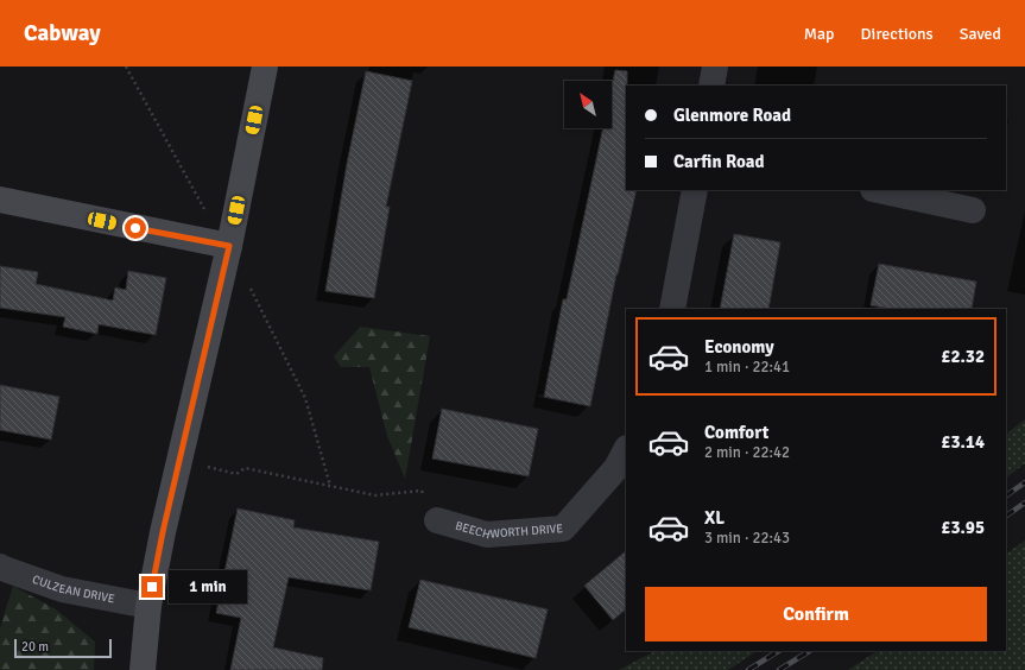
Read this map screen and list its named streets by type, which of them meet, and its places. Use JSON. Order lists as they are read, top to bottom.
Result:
{
  "streets": {
    "street": ["BEECHWORTH DRIVE", "CULZEAN DRIVE"]
  },
  "scale_bar": "20 m",
  "north": "top left",
  "page": {
    "header": "Cabway",
    "nav": ["Map", "Directions", "Saved"],
    "banner": ["Glenmore Road", "Carfin Road"],
    "list": [
      {
        "name": "Economy",
        "note": "1 min · 22:41",
        "value": "£2.32"
      },
      {
        "name": "Comfort",
        "note": "2 min · 22:42",
        "value": "£3.14"
      },
      {
        "name": "XL",
        "note": "3 min · 22:43",
        "value": "£3.95"
      }
    ],
    "bubble": "1 min",
    "buttons": "Confirm",
    "scale": "20 m"
  }
}
